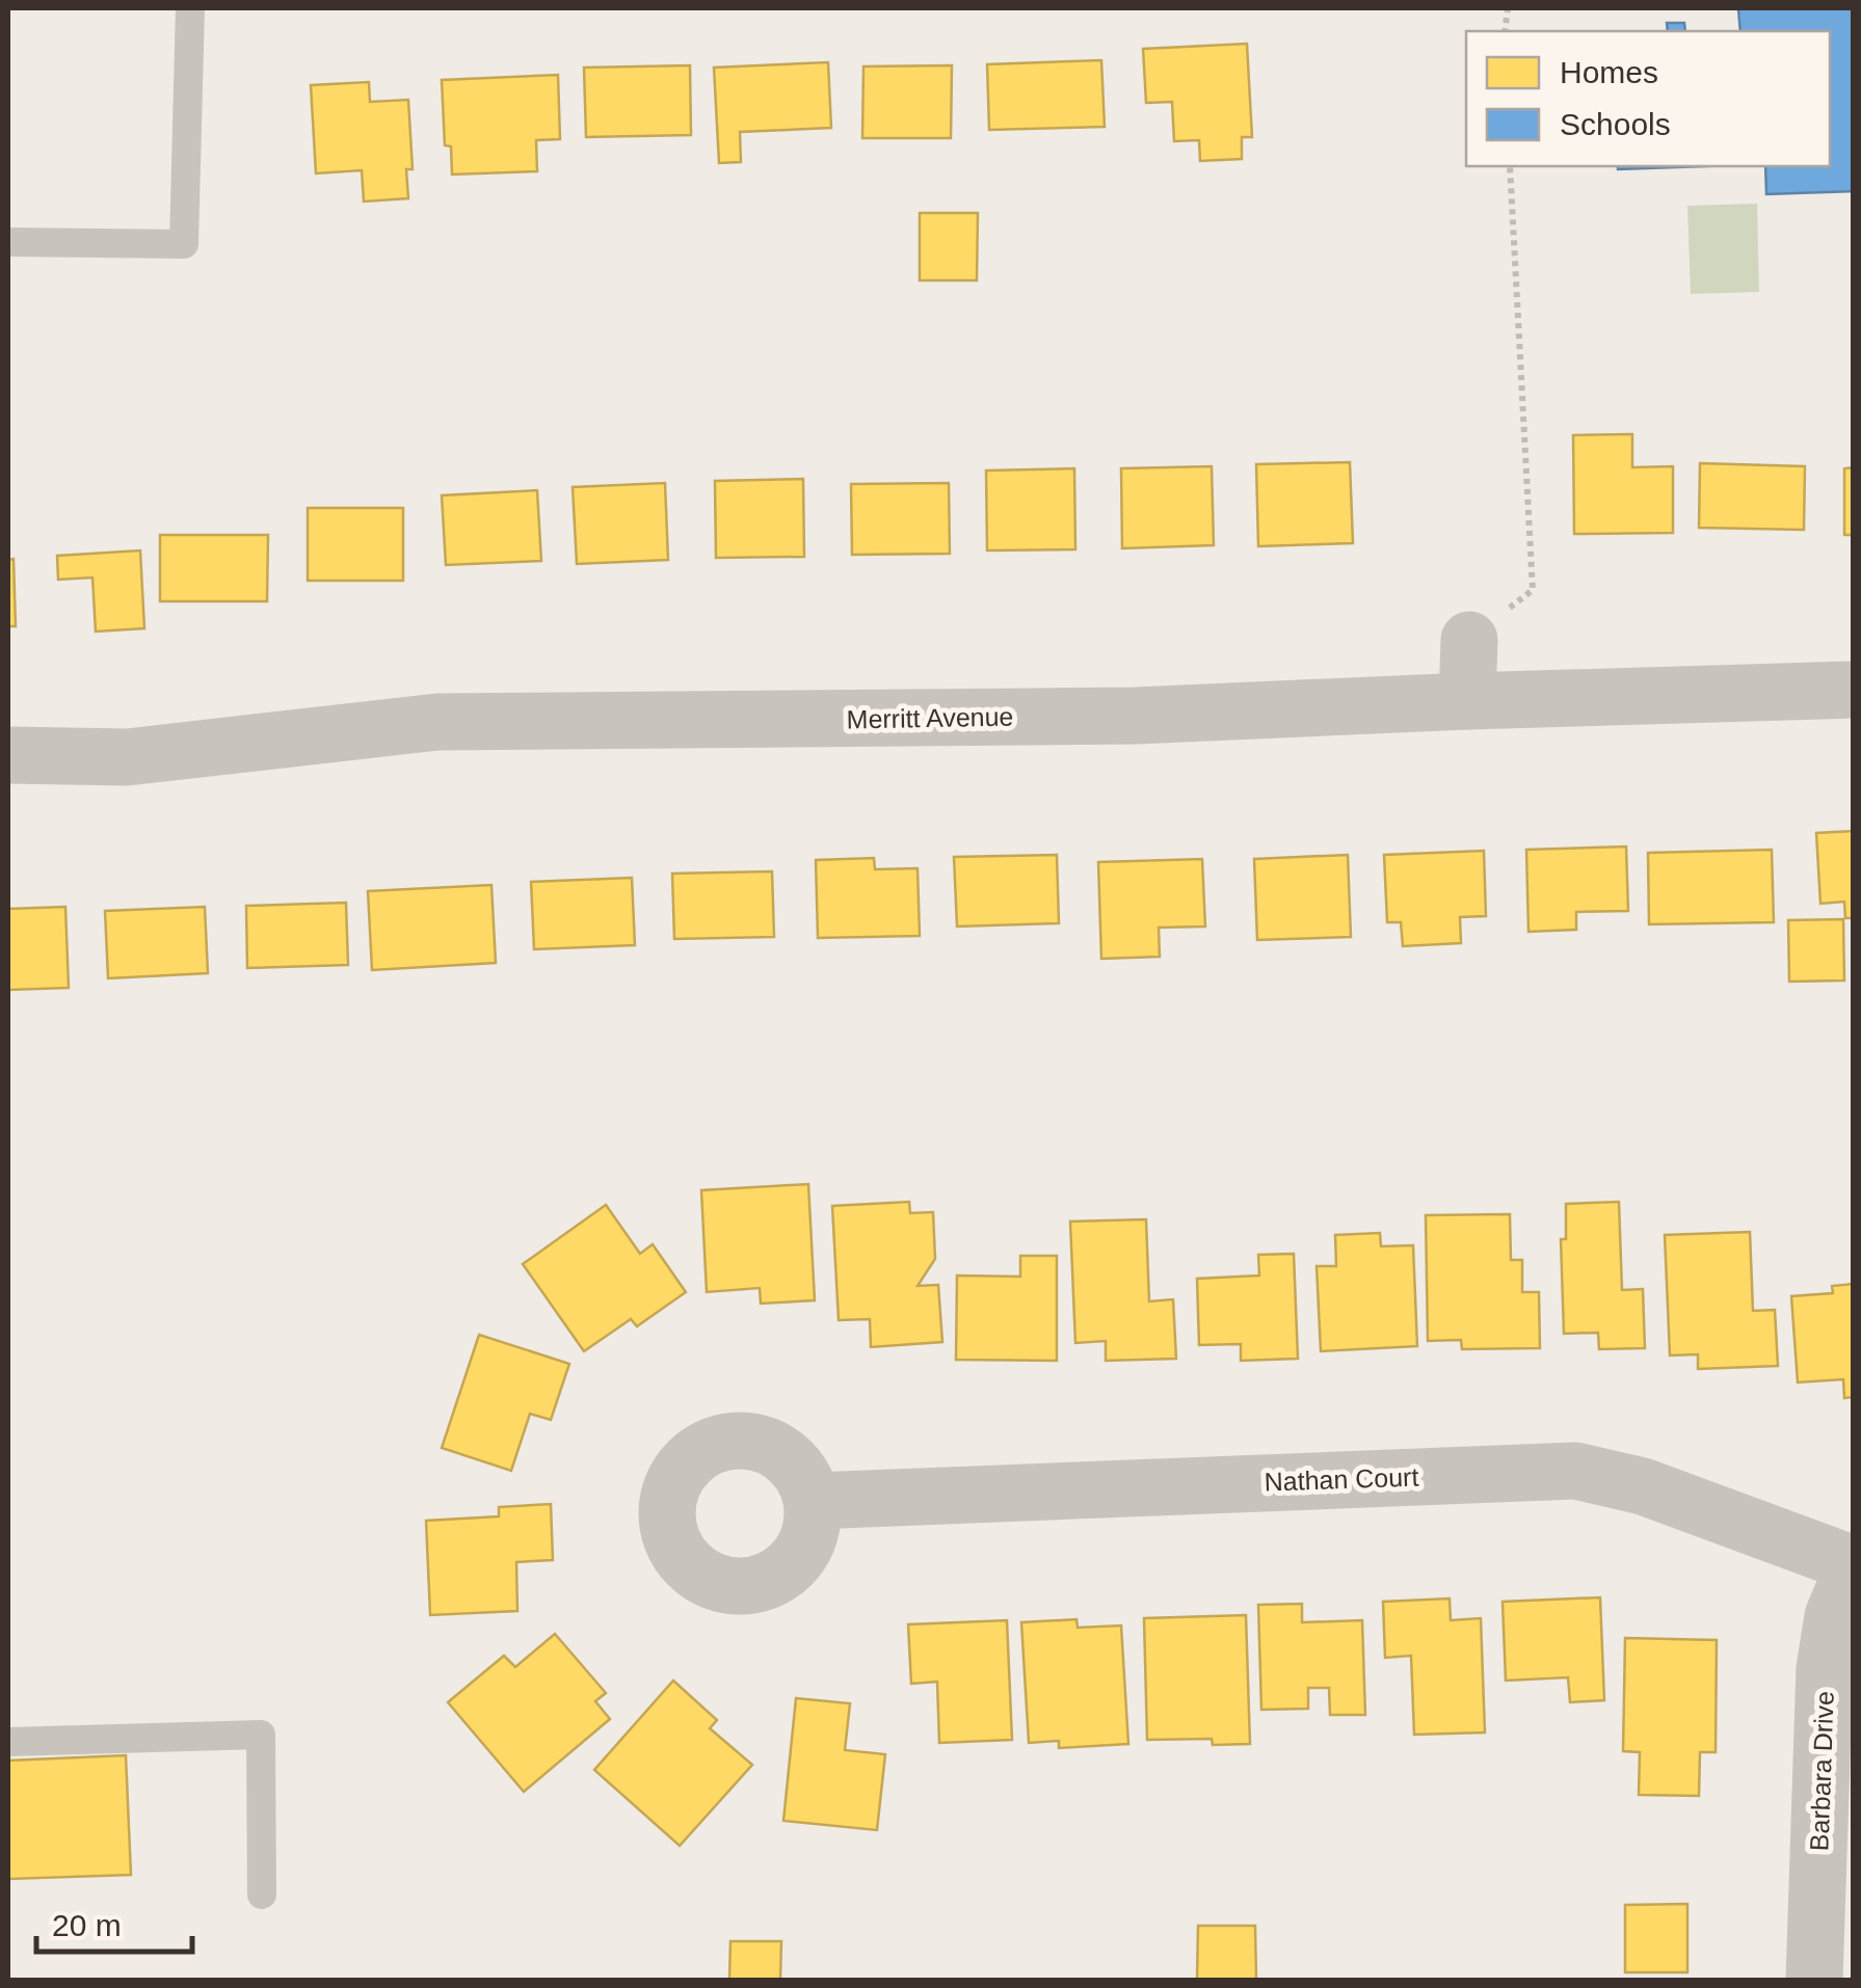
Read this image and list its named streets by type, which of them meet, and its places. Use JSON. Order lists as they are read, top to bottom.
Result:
{
  "streets": {
    "street": ["Merritt Avenue", "Nathan Court", "Barbara Drive"]
  },
  "crossings": [
    ["Nathan Court", "Barbara Drive"]
  ],
  "legend": ["Homes", "Schools"],
  "scale_bar": "20 m"
}
